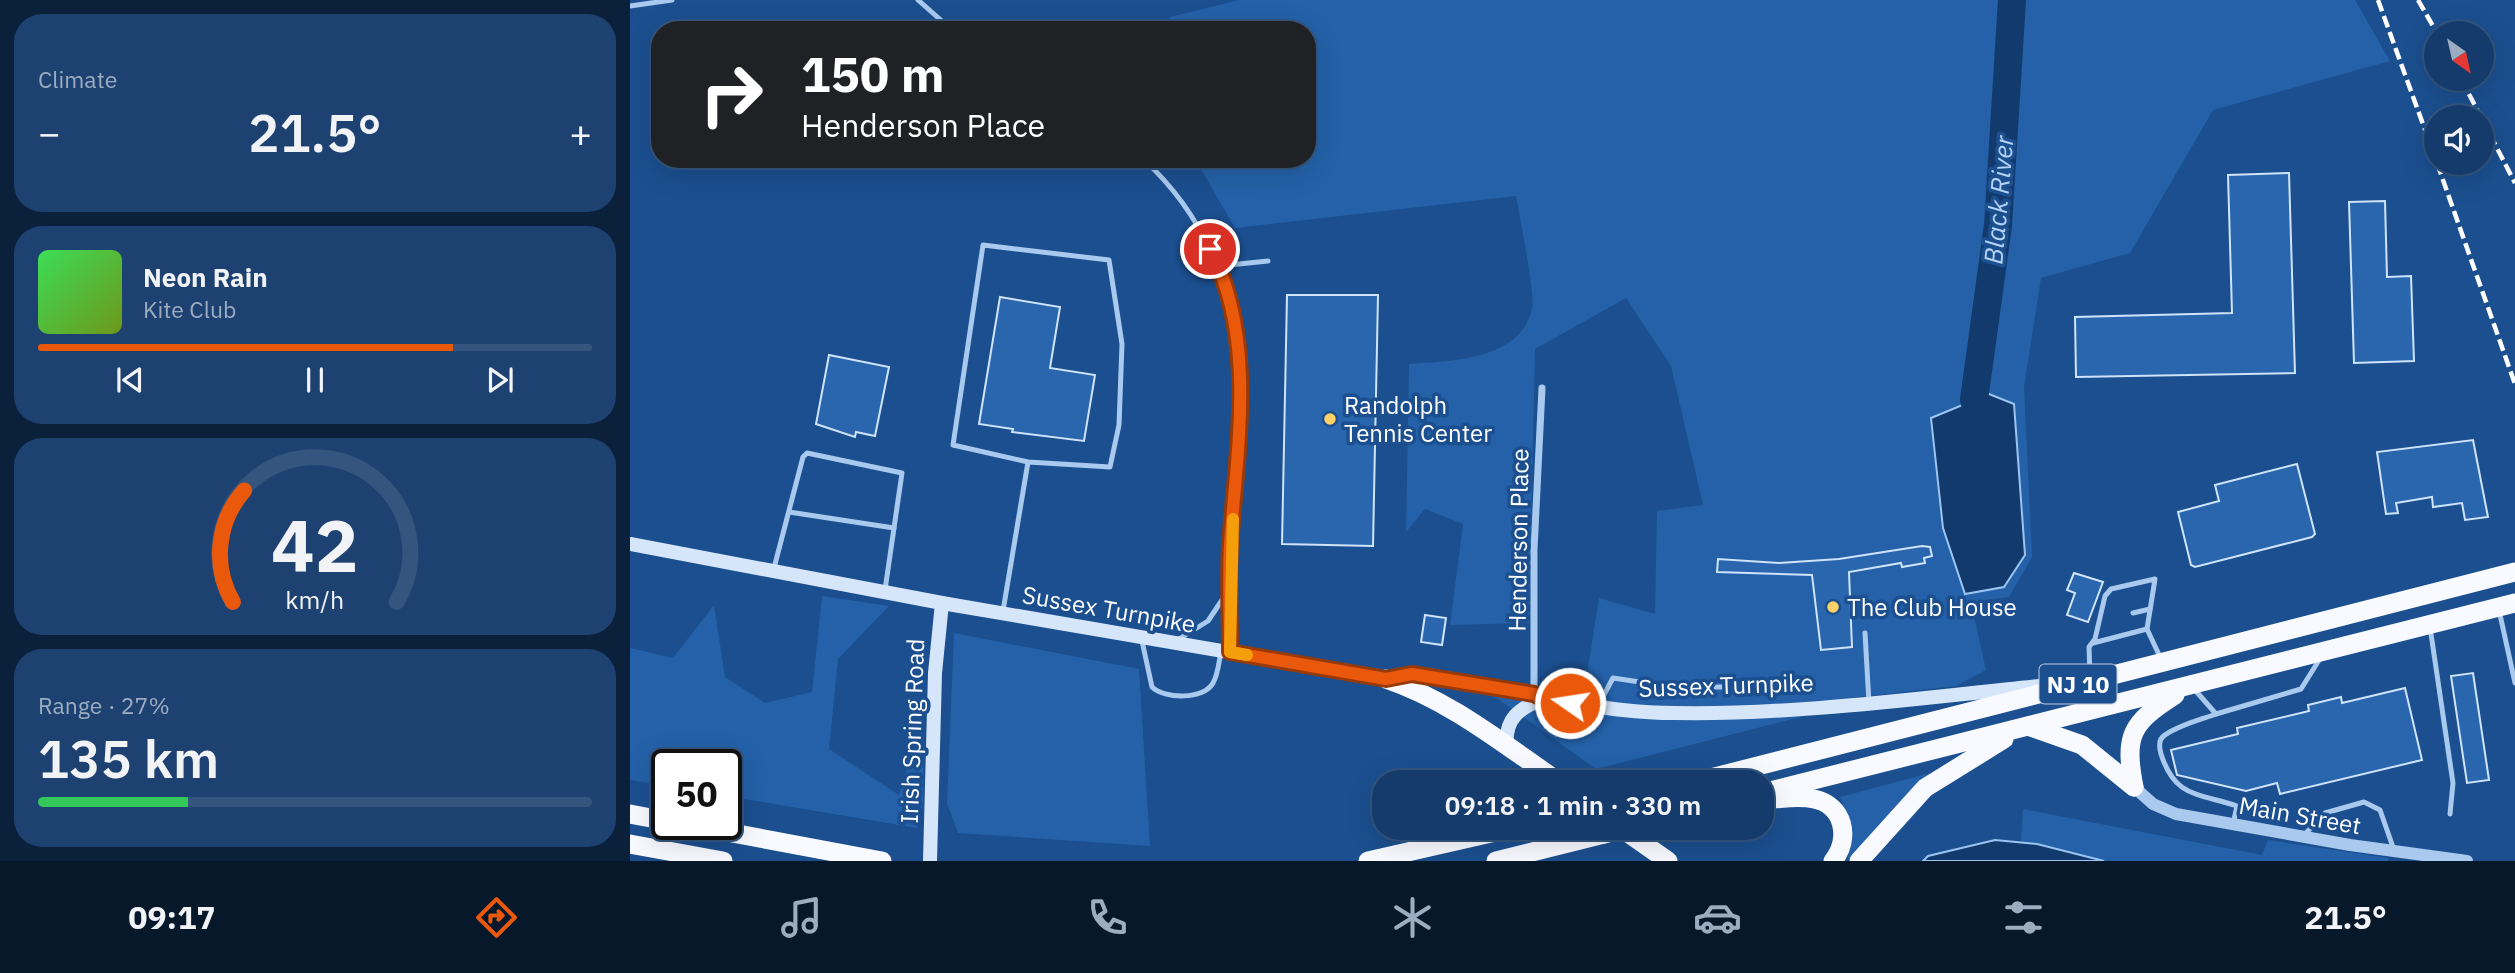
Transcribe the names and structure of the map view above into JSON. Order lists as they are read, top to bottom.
{
  "streets": {
    "highway": ["NJ 10"],
    "main road": ["Sussex Turnpike", "Irish Spring Road"],
    "street": ["Henderson Place", "Main Street"]
  },
  "crossings": [
    ["Henderson Place", "Sussex Turnpike"],
    ["Sussex Turnpike", "NJ 10"],
    ["Sussex Turnpike", "Irish Spring Road"]
  ],
  "water": ["Black River"],
  "places": ["Randolph Tennis Center", "The Club House"],
  "north": "bottom right",
  "page": {
    "tile": [
      "Climate",
      ["Range · 27%", "135 km"]
    ],
    "turn": ["150 m", "Henderson Place"],
    "heat": ["−", "21.5°", "+"],
    "song": ["Neon Rain", "Kite Club"],
    "limit": "50",
    "trip": "09:18 · 1 min · 330 m",
    "tabs": ["09:17", "21.5°"],
    "gauge": ["42", "km/h"]
  }
}
